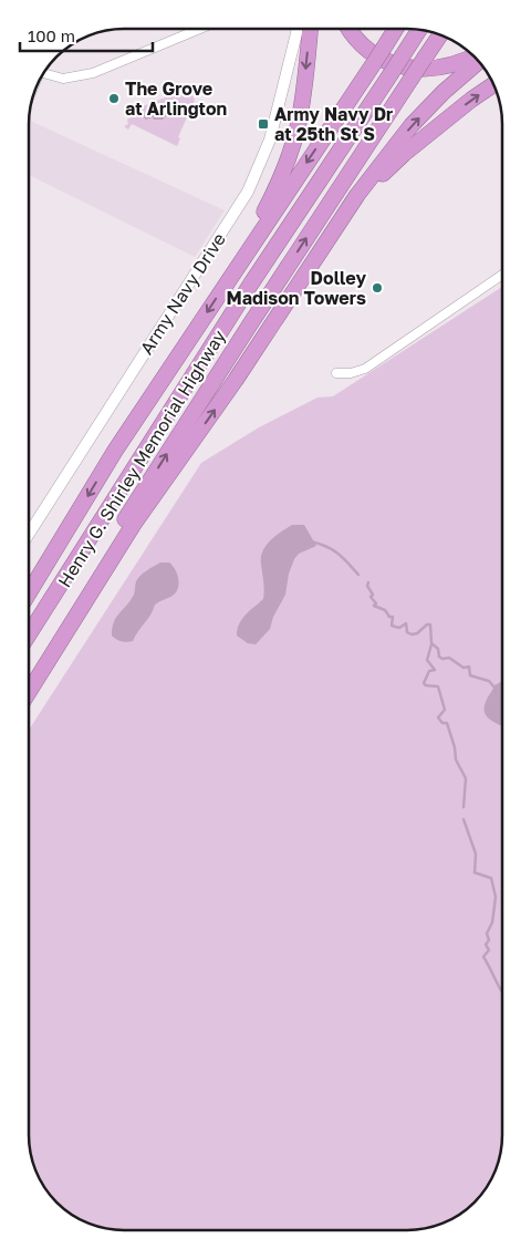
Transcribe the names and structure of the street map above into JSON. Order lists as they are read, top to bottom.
{
  "streets": {
    "highway": ["Henry G. Shirley Memorial Highway"],
    "street": ["Army Navy Drive"]
  },
  "places": {
    "other": ["The Grove at Arlington", "Dolley Madison Towers"],
    "transit": ["Army Navy Dr at 25th St S"]
  },
  "scale_bar": "100 m"
}
